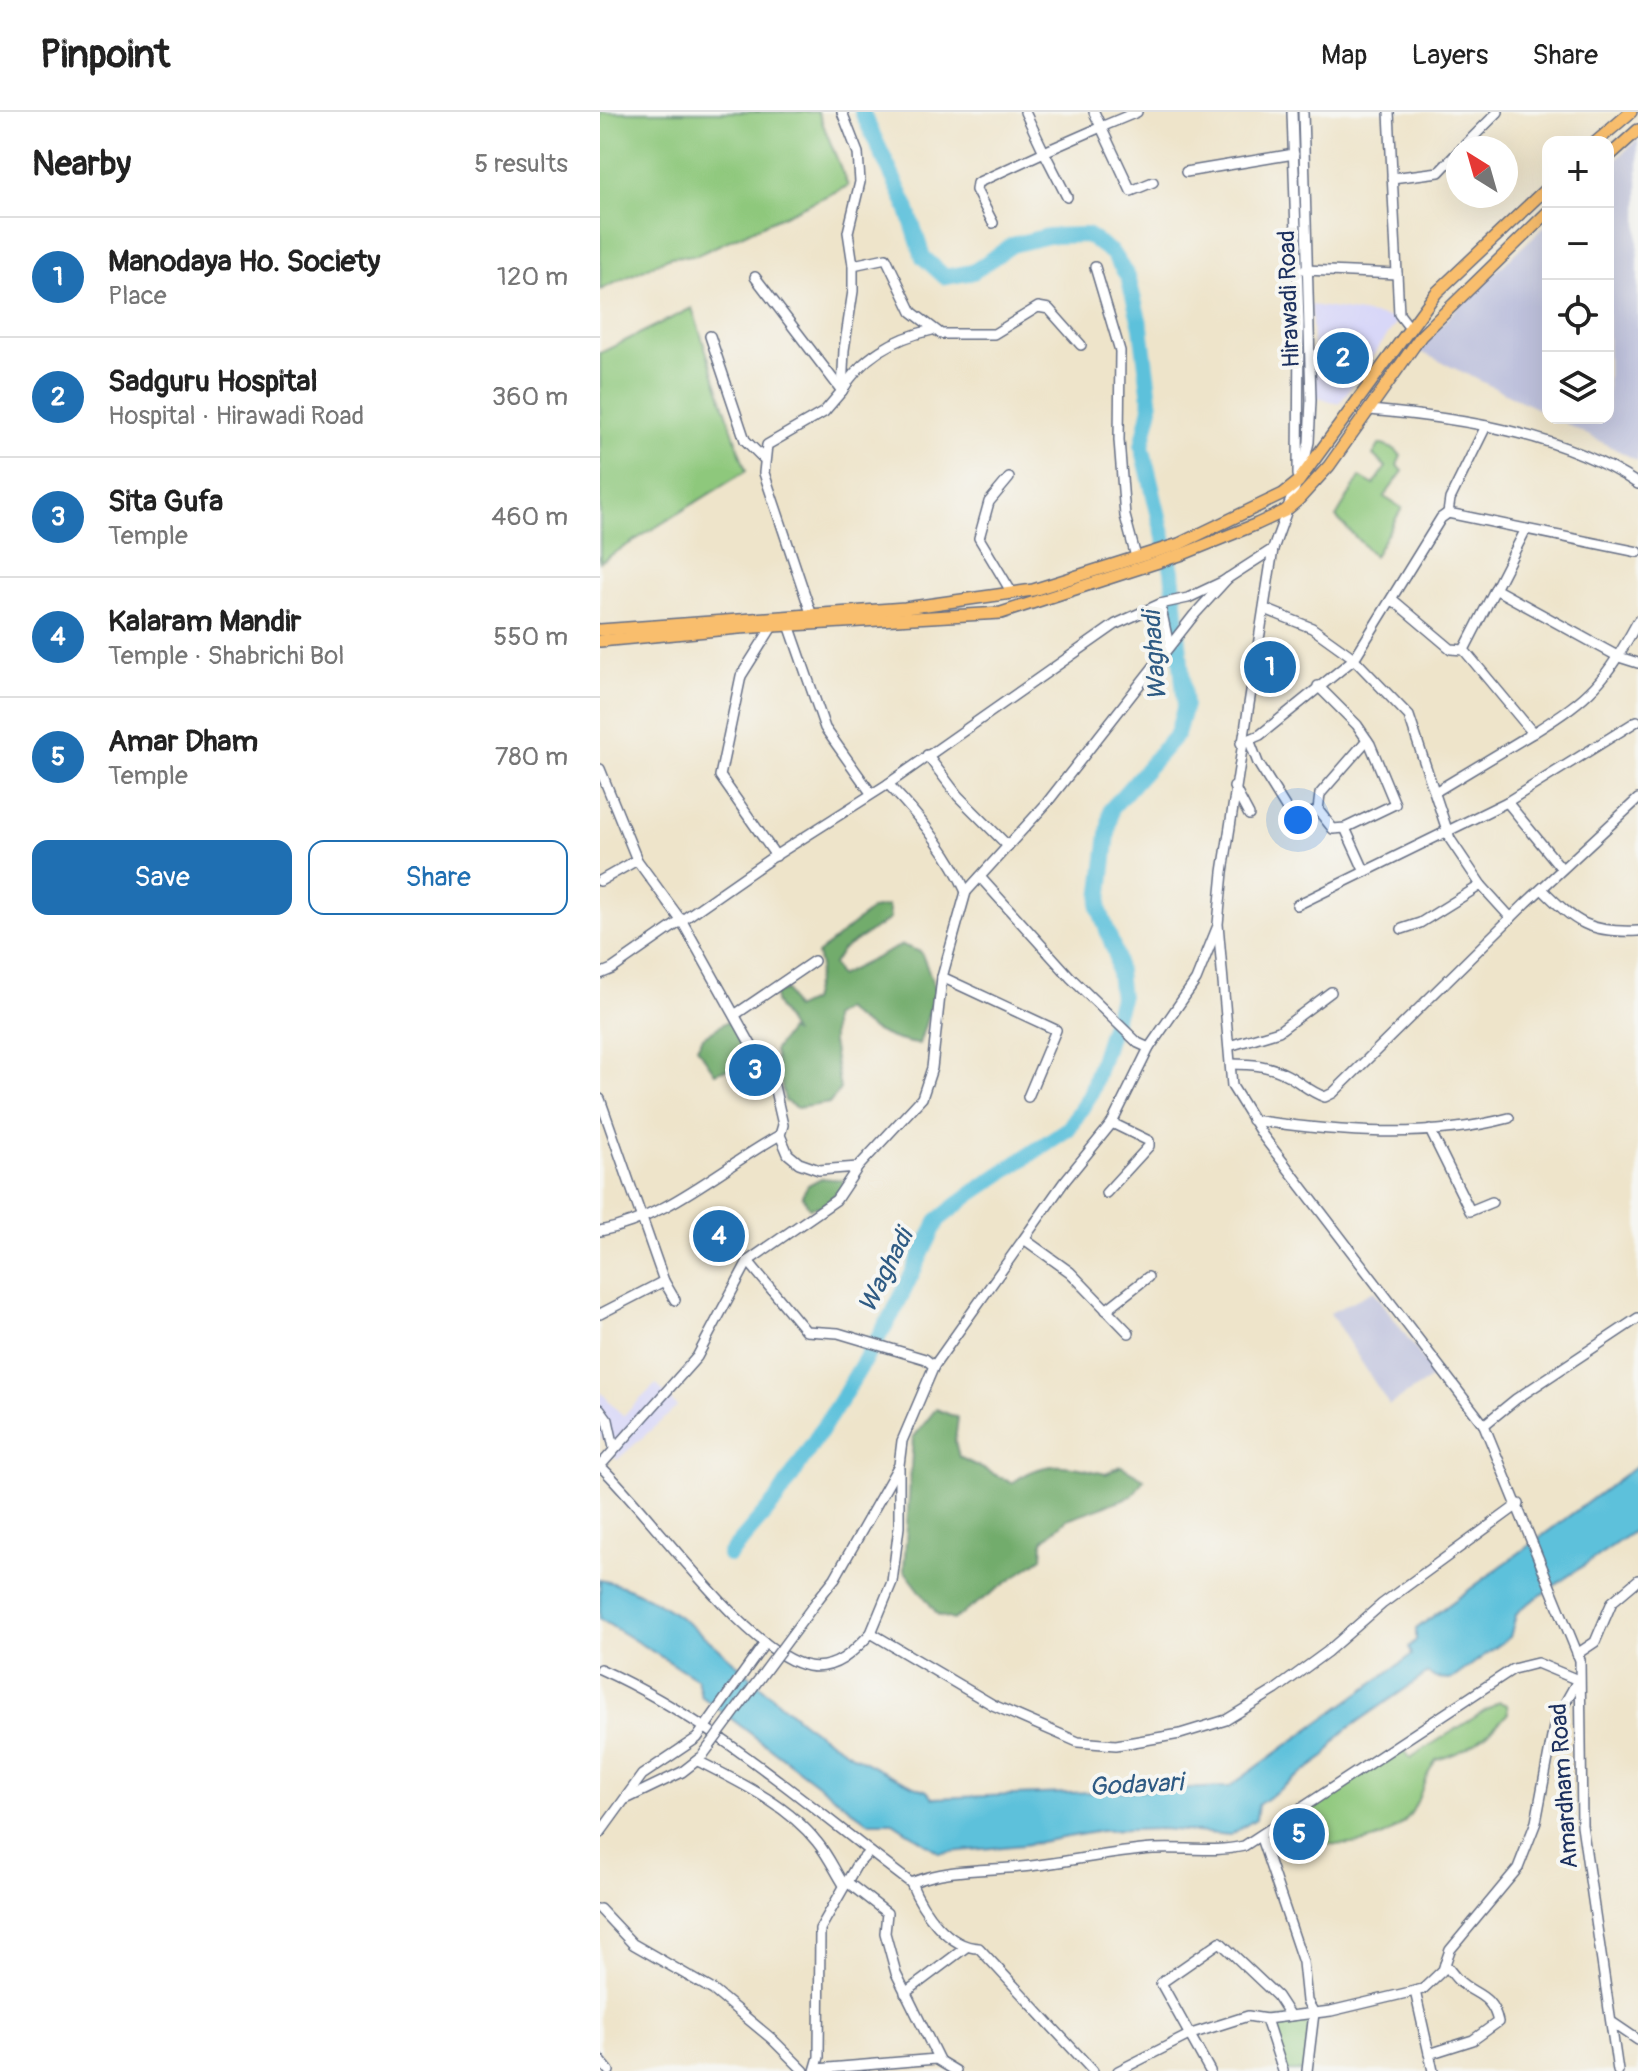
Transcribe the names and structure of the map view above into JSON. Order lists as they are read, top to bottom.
{
  "streets": {
    "street": ["Hirawadi Road", "Amardham Road"]
  },
  "crossings": [
    ["Hirawadi Road", "Amardham Road"]
  ],
  "water": ["Waghadi", "Godavari"],
  "north": "top left",
  "page": {
    "header": "Pinpoint",
    "nav": ["Map", "Layers", "Share"],
    "heading": ["Nearby", "5 results"],
    "map_buttons": ["+", "−"],
    "list": [
      {
        "mark": "1",
        "name": "Manodaya Ho. Society",
        "note": "Place",
        "value": "120 m"
      },
      {
        "mark": "2",
        "name": "Sadguru Hospital",
        "note": "Hospital · Hirawadi Road",
        "value": "360 m"
      },
      {
        "mark": "3",
        "name": "Sita Gufa",
        "note": "Temple",
        "value": "460 m"
      },
      {
        "mark": "4",
        "name": "Kalaram Mandir",
        "note": "Temple · Shabrichi Bol",
        "value": "550 m"
      },
      {
        "mark": "5",
        "name": "Amar Dham",
        "note": "Temple",
        "value": "780 m"
      }
    ],
    "pins": [
      "2",
      "1",
      "3",
      "4",
      "5"
    ],
    "buttons": ["Save", "Share"]
  }
}
